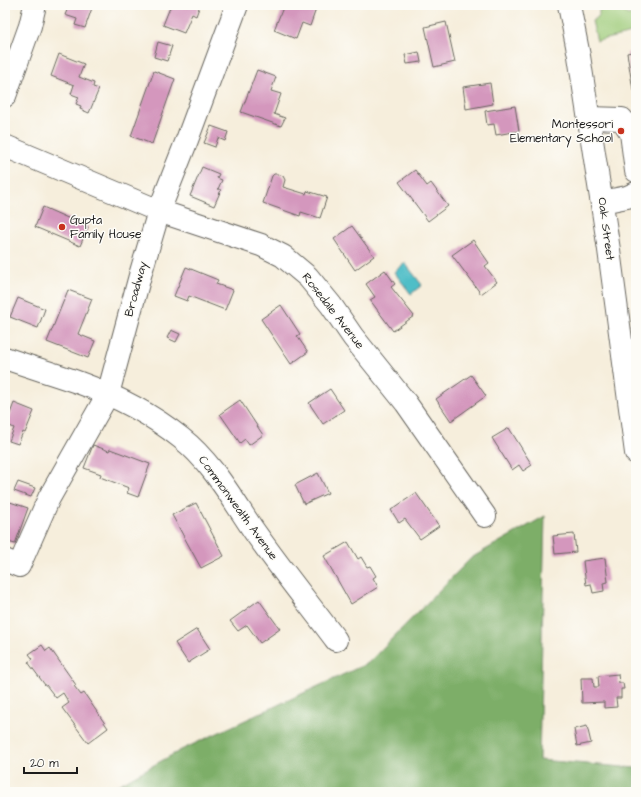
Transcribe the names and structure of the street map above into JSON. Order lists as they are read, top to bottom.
{
  "streets": {
    "street": [
      "Oak Street",
      "Broadway",
      "Rosedale Avenue",
      "Commonwealth Avenue"
    ]
  },
  "crossings": [
    ["Broadway", "Rosedale Avenue"],
    ["Broadway", "Commonwealth Avenue"]
  ],
  "places": ["Montessori Elementary School", "Gupta Family House"],
  "scale_bar": "20 m"
}
